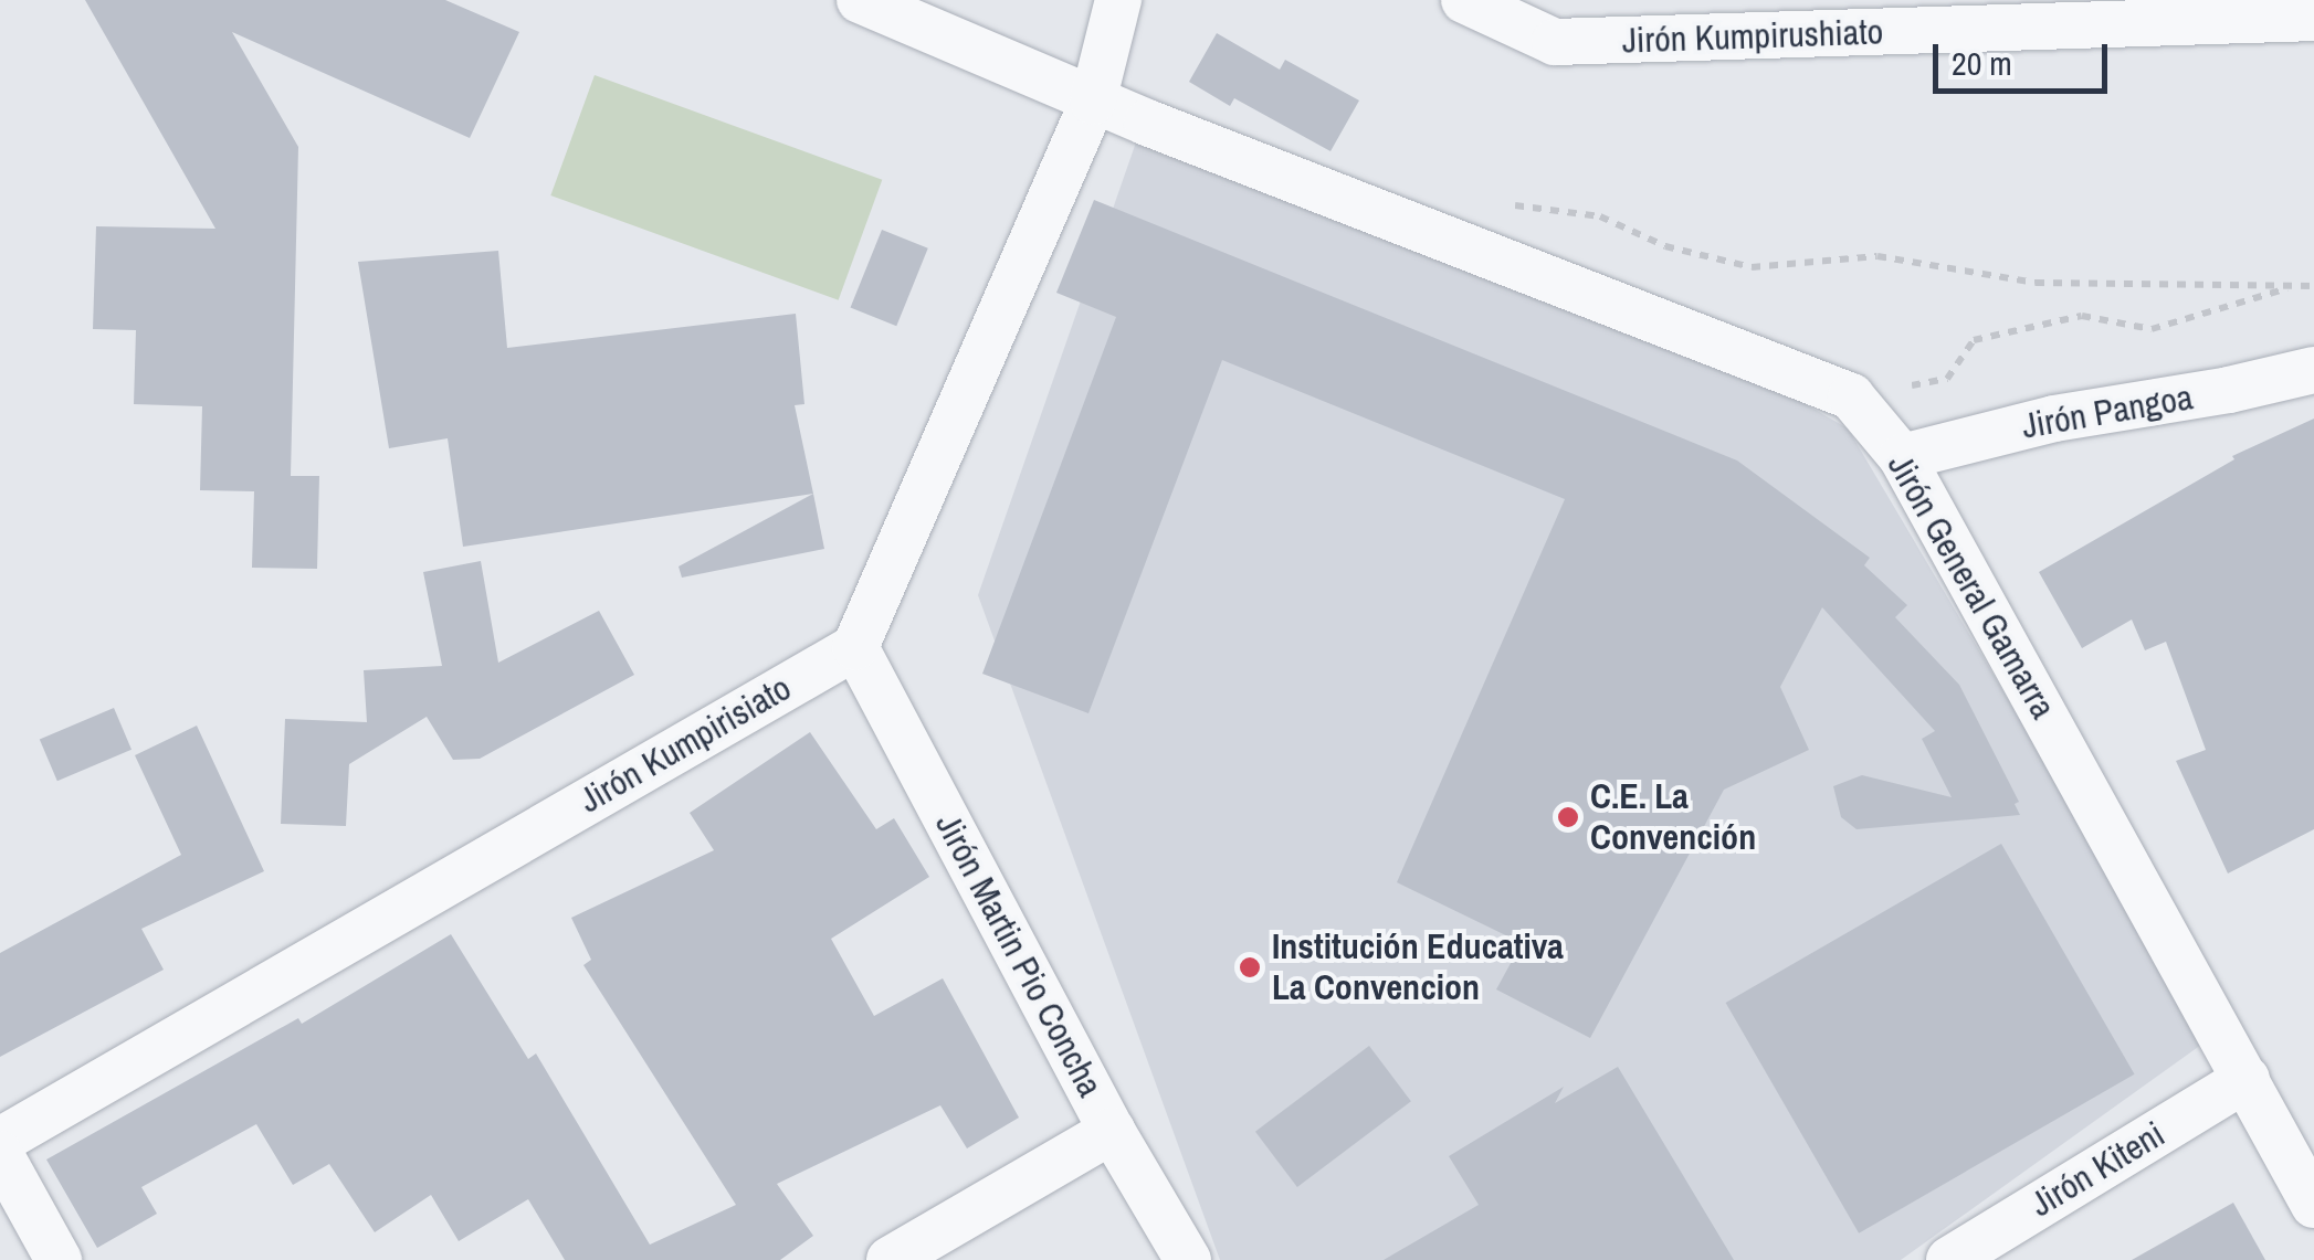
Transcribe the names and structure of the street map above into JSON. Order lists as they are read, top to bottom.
{
  "streets": {
    "street": [
      "Jirón Kumpirushiato",
      "Jirón Pangoa",
      "Jirón General Gamarra",
      "Jirón Kumpirisiato",
      "Jirón Martin Pio Concha",
      "Jirón Kiteni"
    ]
  },
  "crossings": [
    ["Jirón Pangoa", "Jirón General Gamarra"],
    ["Jirón General Gamarra", "Jirón Kiteni"],
    ["Jirón Kumpirisiato", "Jirón Martin Pio Concha"]
  ],
  "places": ["C.E. La Convención", "Institución Educativa La Convencion"],
  "scale_bar": "20 m"
}
